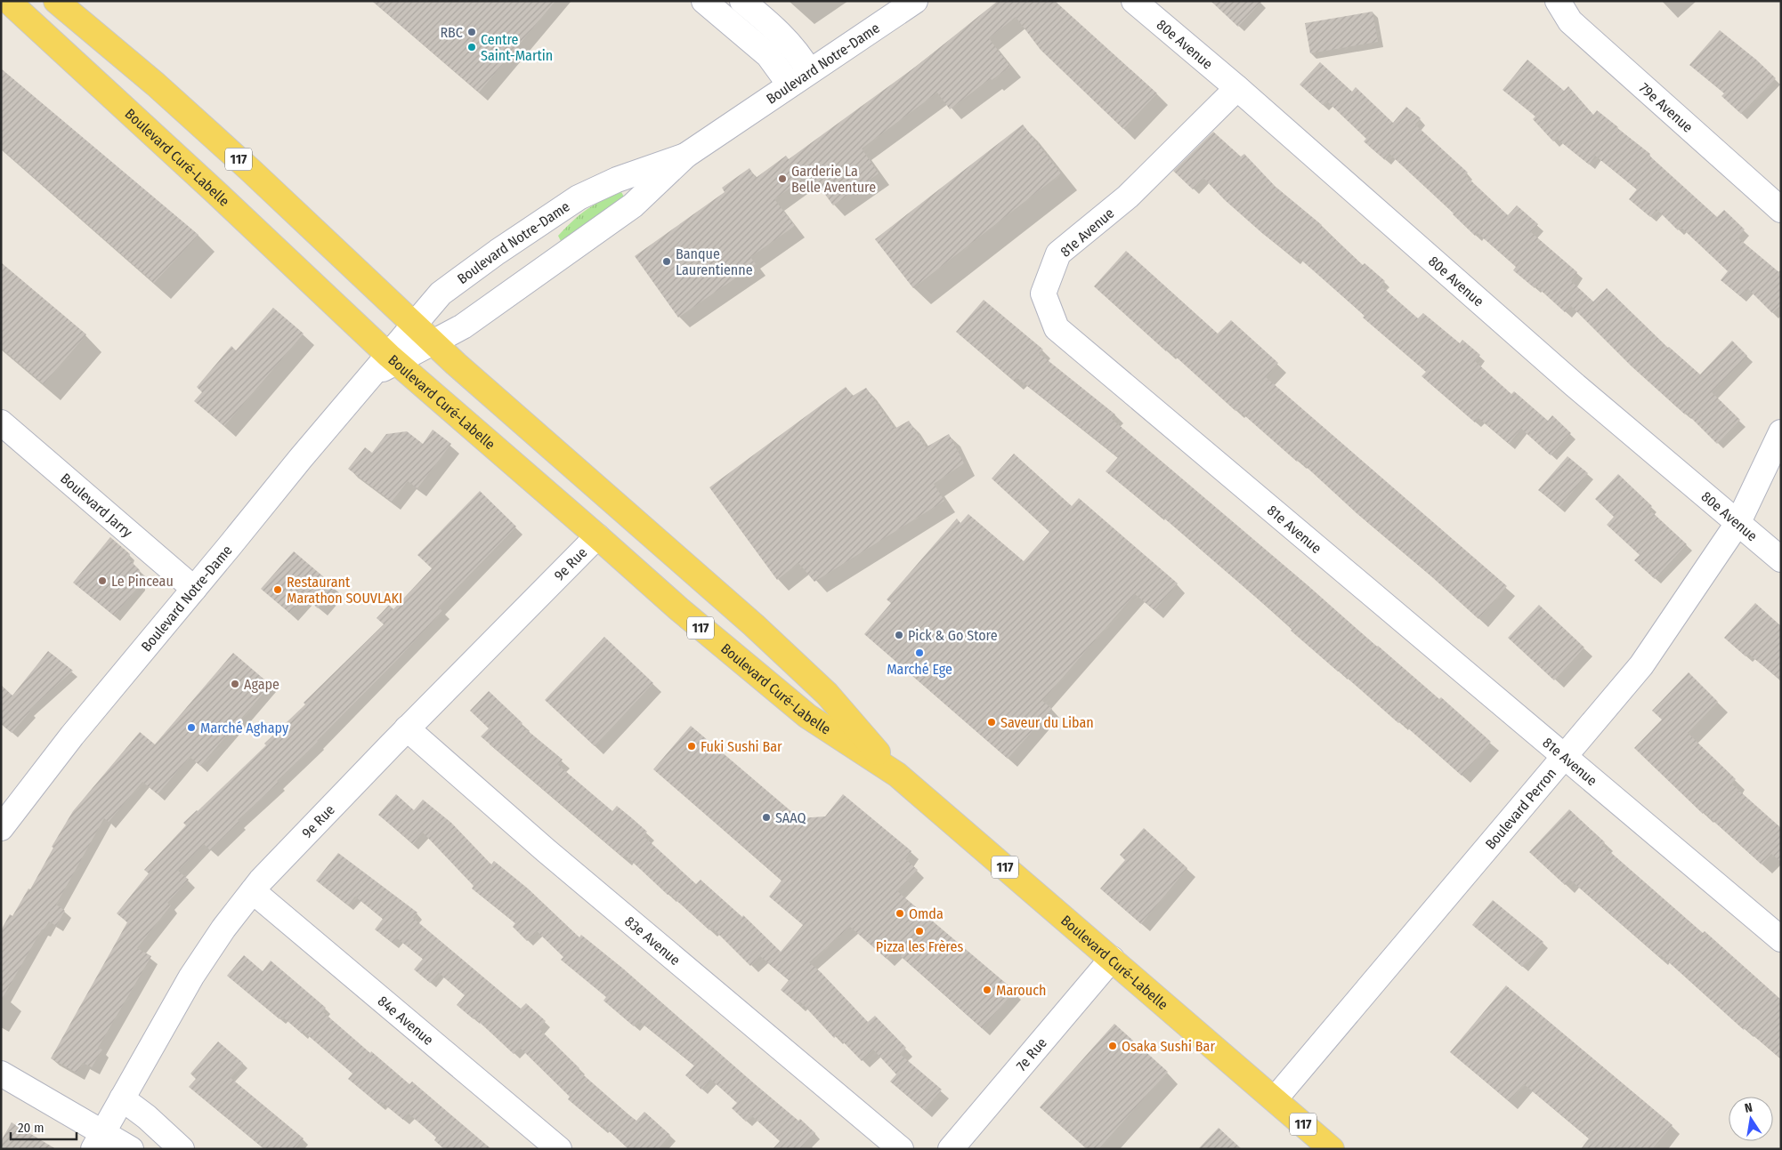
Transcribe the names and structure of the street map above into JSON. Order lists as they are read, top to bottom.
{
  "streets": {
    "main road": ["Boulevard Curé-Labelle", "117"],
    "street": [
      "80e Avenue",
      "Boulevard Notre-Dame",
      "79e Avenue",
      "81e Avenue",
      "Boulevard Jarry",
      "9e Rue",
      "Boulevard Perron",
      "83e Avenue",
      "84e Avenue",
      "7e Rue"
    ]
  },
  "crossings": [
    ["80e Avenue", "81e Avenue"],
    ["80e Avenue", "Boulevard Perron"],
    ["Boulevard Notre-Dame", "Boulevard Curé-Labelle"],
    ["Boulevard Notre-Dame", "Boulevard Jarry"],
    ["Boulevard Curé-Labelle", "9e Rue"],
    ["Boulevard Curé-Labelle", "Boulevard Perron"],
    ["Boulevard Curé-Labelle", "7e Rue"],
    ["81e Avenue", "Boulevard Perron"],
    ["9e Rue", "83e Avenue"],
    ["9e Rue", "84e Avenue"]
  ],
  "places": [
    "RBC",
    "Centre Saint-Martin",
    "Garderie La Belle Aventure",
    "Banque Laurentienne",
    "Le Pinceau",
    "Restaurant Marathon SOUVLAKI",
    "Pick & Go Store",
    "Marché Ege",
    "Agape",
    "Saveur du Liban",
    "Marché Aghapy",
    "Fuki Sushi Bar",
    "SAAQ",
    "Omda",
    "Pizza les Frères",
    "Marouch",
    "Osaka Sushi Bar"
  ],
  "scale_bar": "20 m",
  "north": "top"
}
